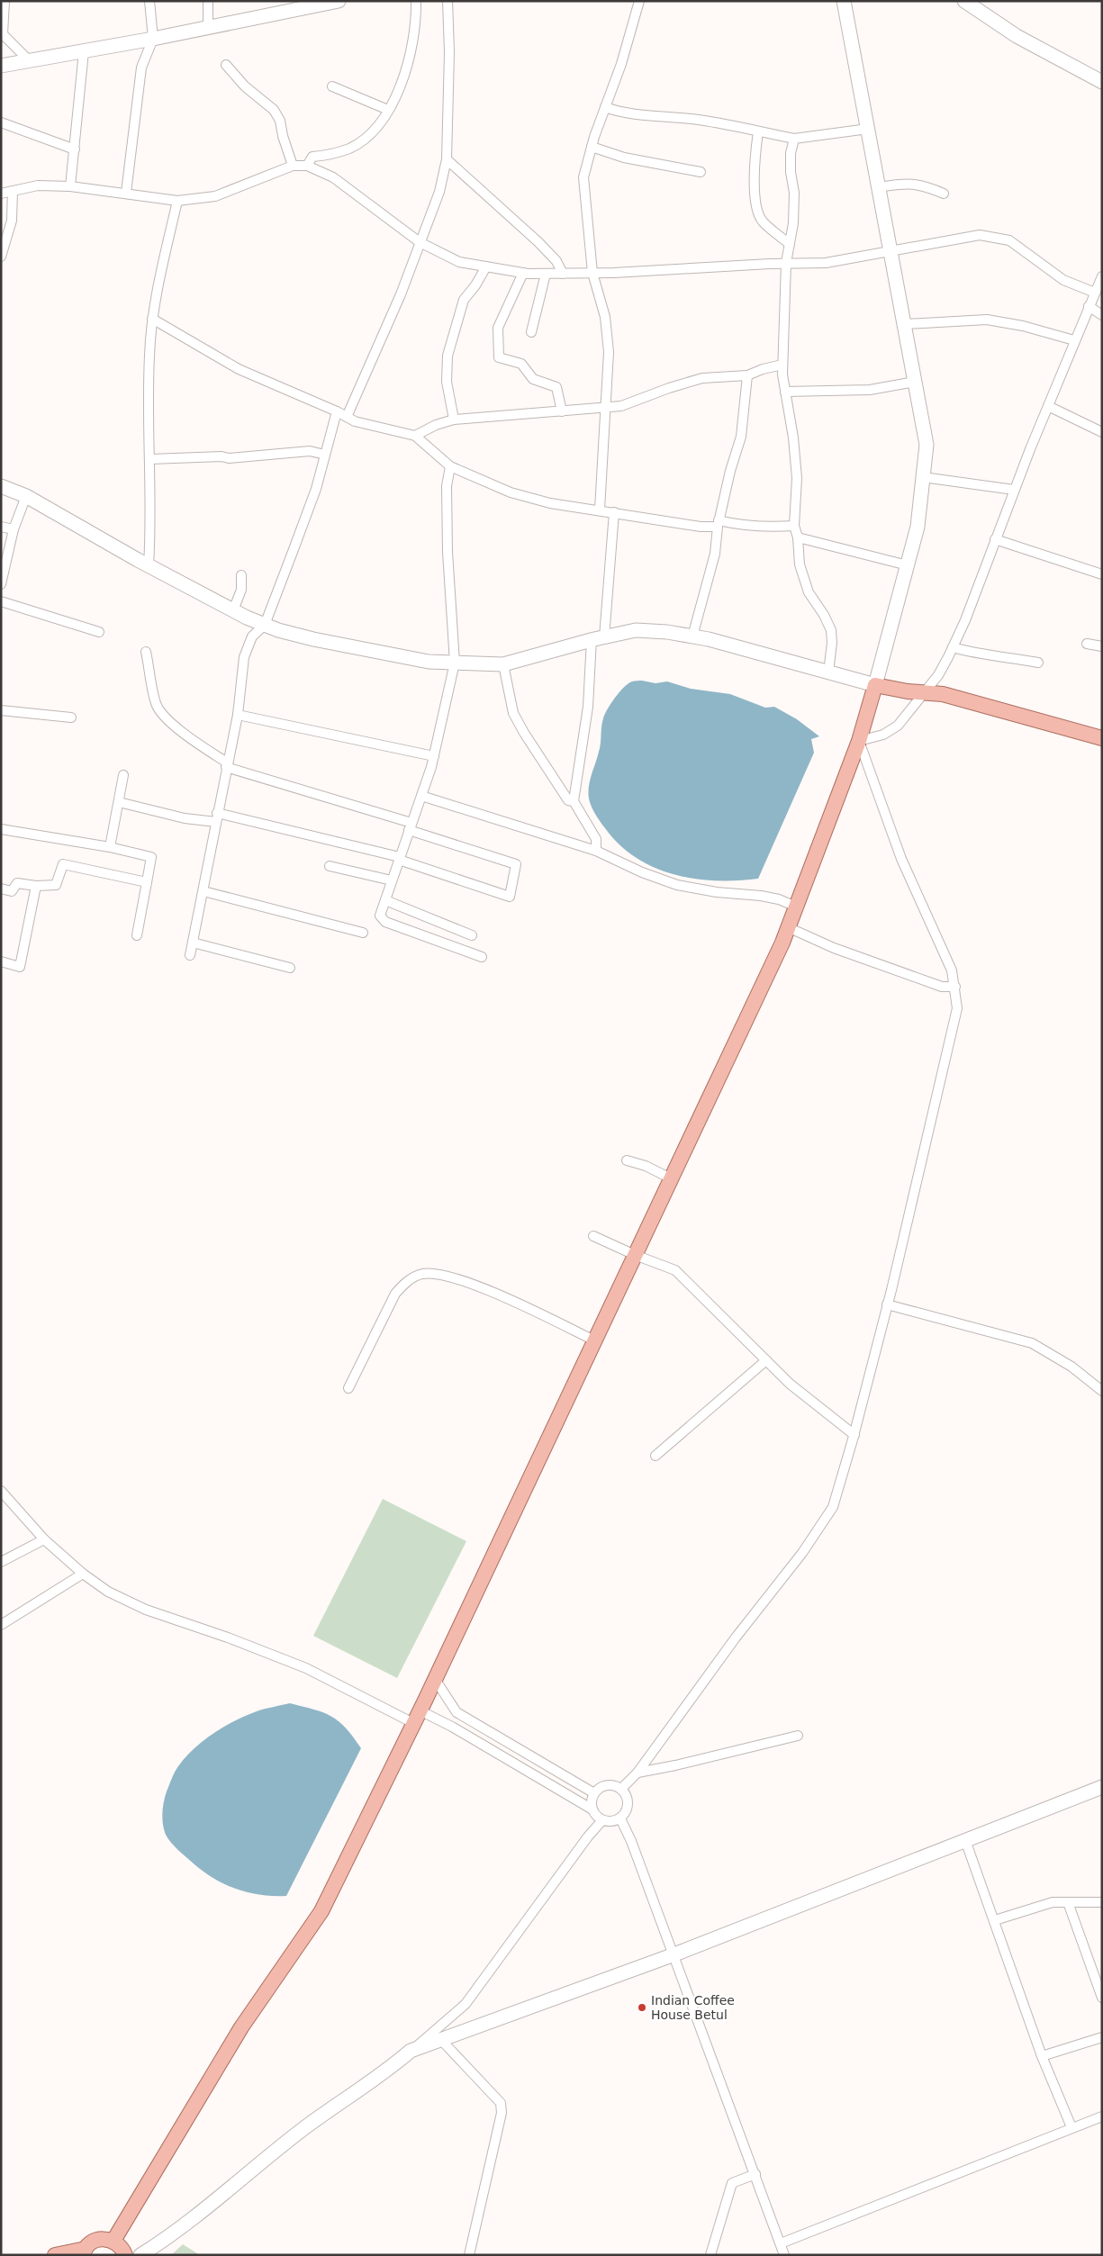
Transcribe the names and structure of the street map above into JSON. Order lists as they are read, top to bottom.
{
  "places": ["Indian Coffee House Betul"]
}
